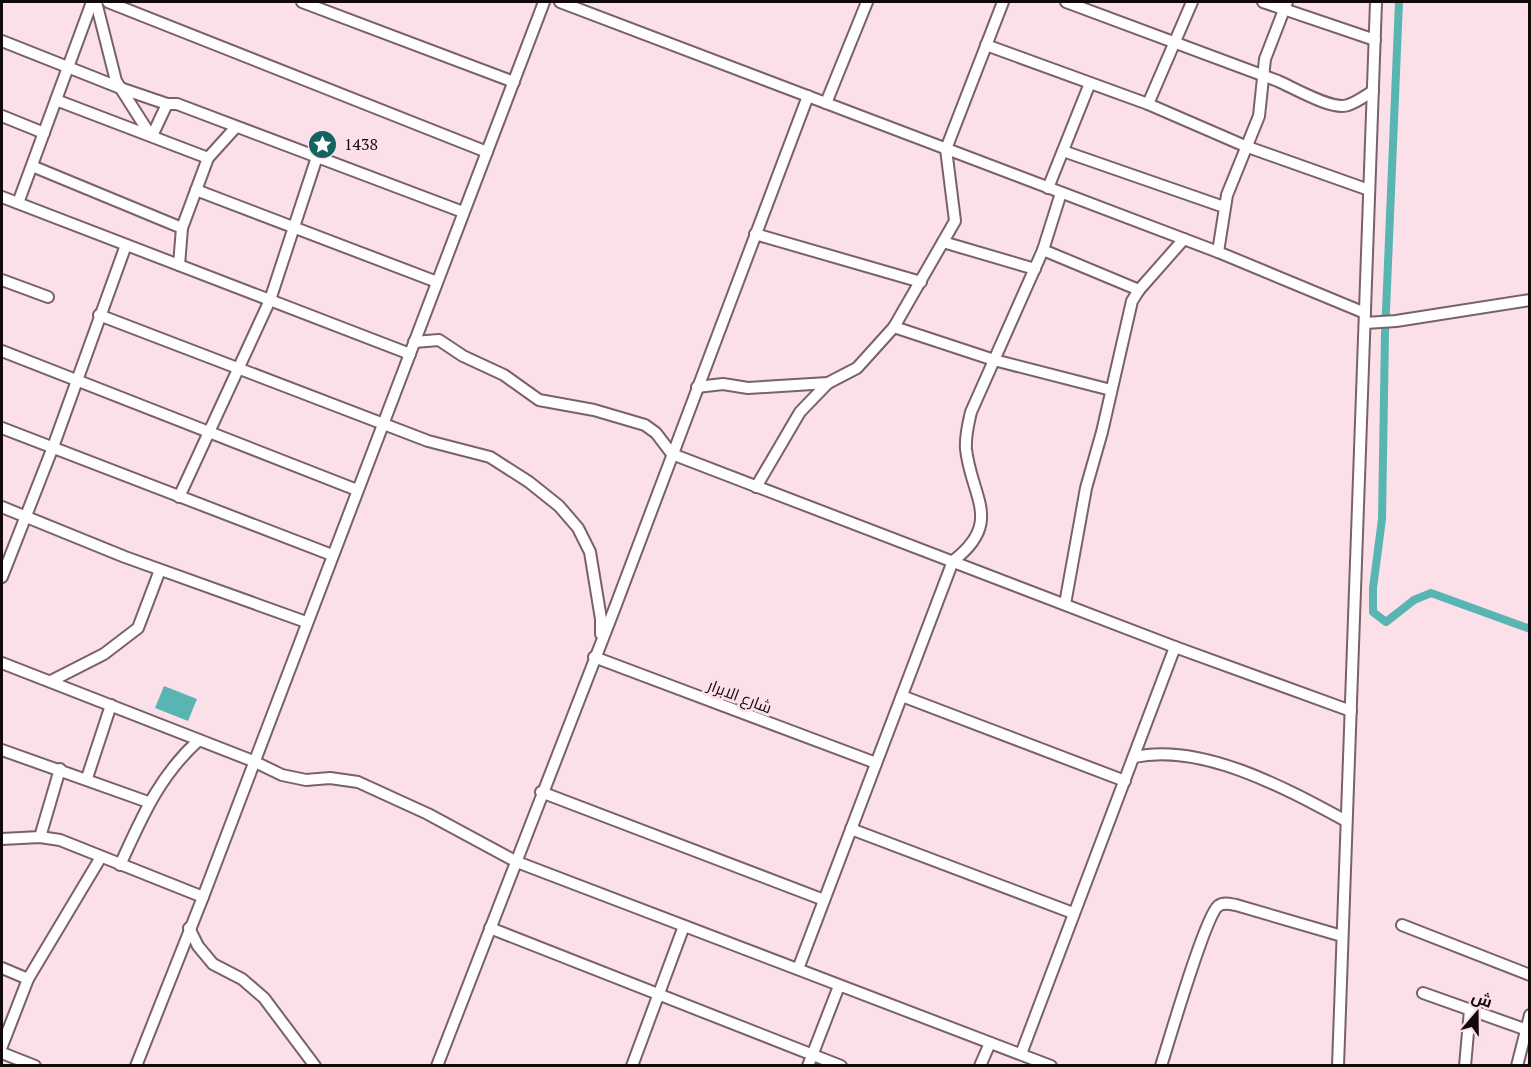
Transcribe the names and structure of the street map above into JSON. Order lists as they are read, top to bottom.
{
  "streets": {
    "street": ["شارع الابرار"]
  },
  "places": {
    "place": ["1438"]
  },
  "north": "top"
}
